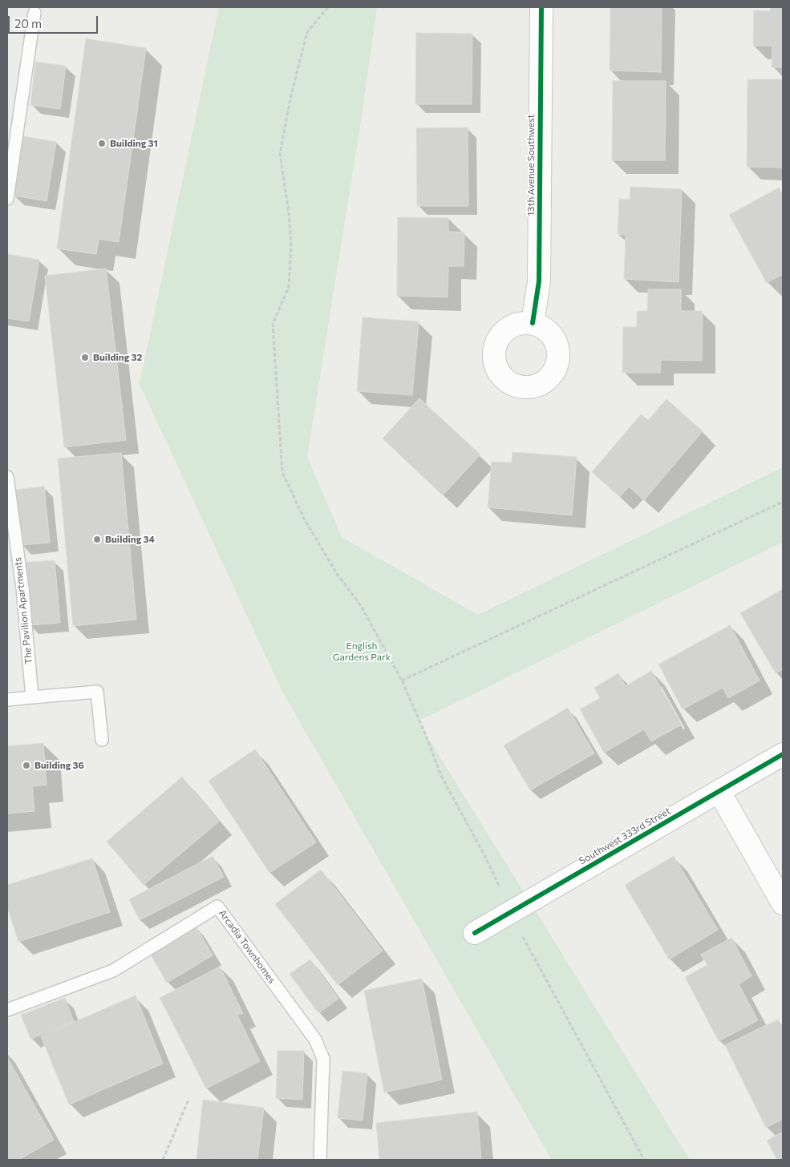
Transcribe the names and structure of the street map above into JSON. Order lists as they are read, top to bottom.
{
  "streets": {
    "street": ["13th Avenue Southwest", "Southwest 333rd Street"],
    "lane": ["The Pavilion Apartments", "Arcadia Townhomes"]
  },
  "parks": ["English Gardens Park"],
  "places": [
    "Building 31",
    "Building 32",
    "Building 34",
    "Building 36"
  ],
  "scale_bar": "20 m"
}
